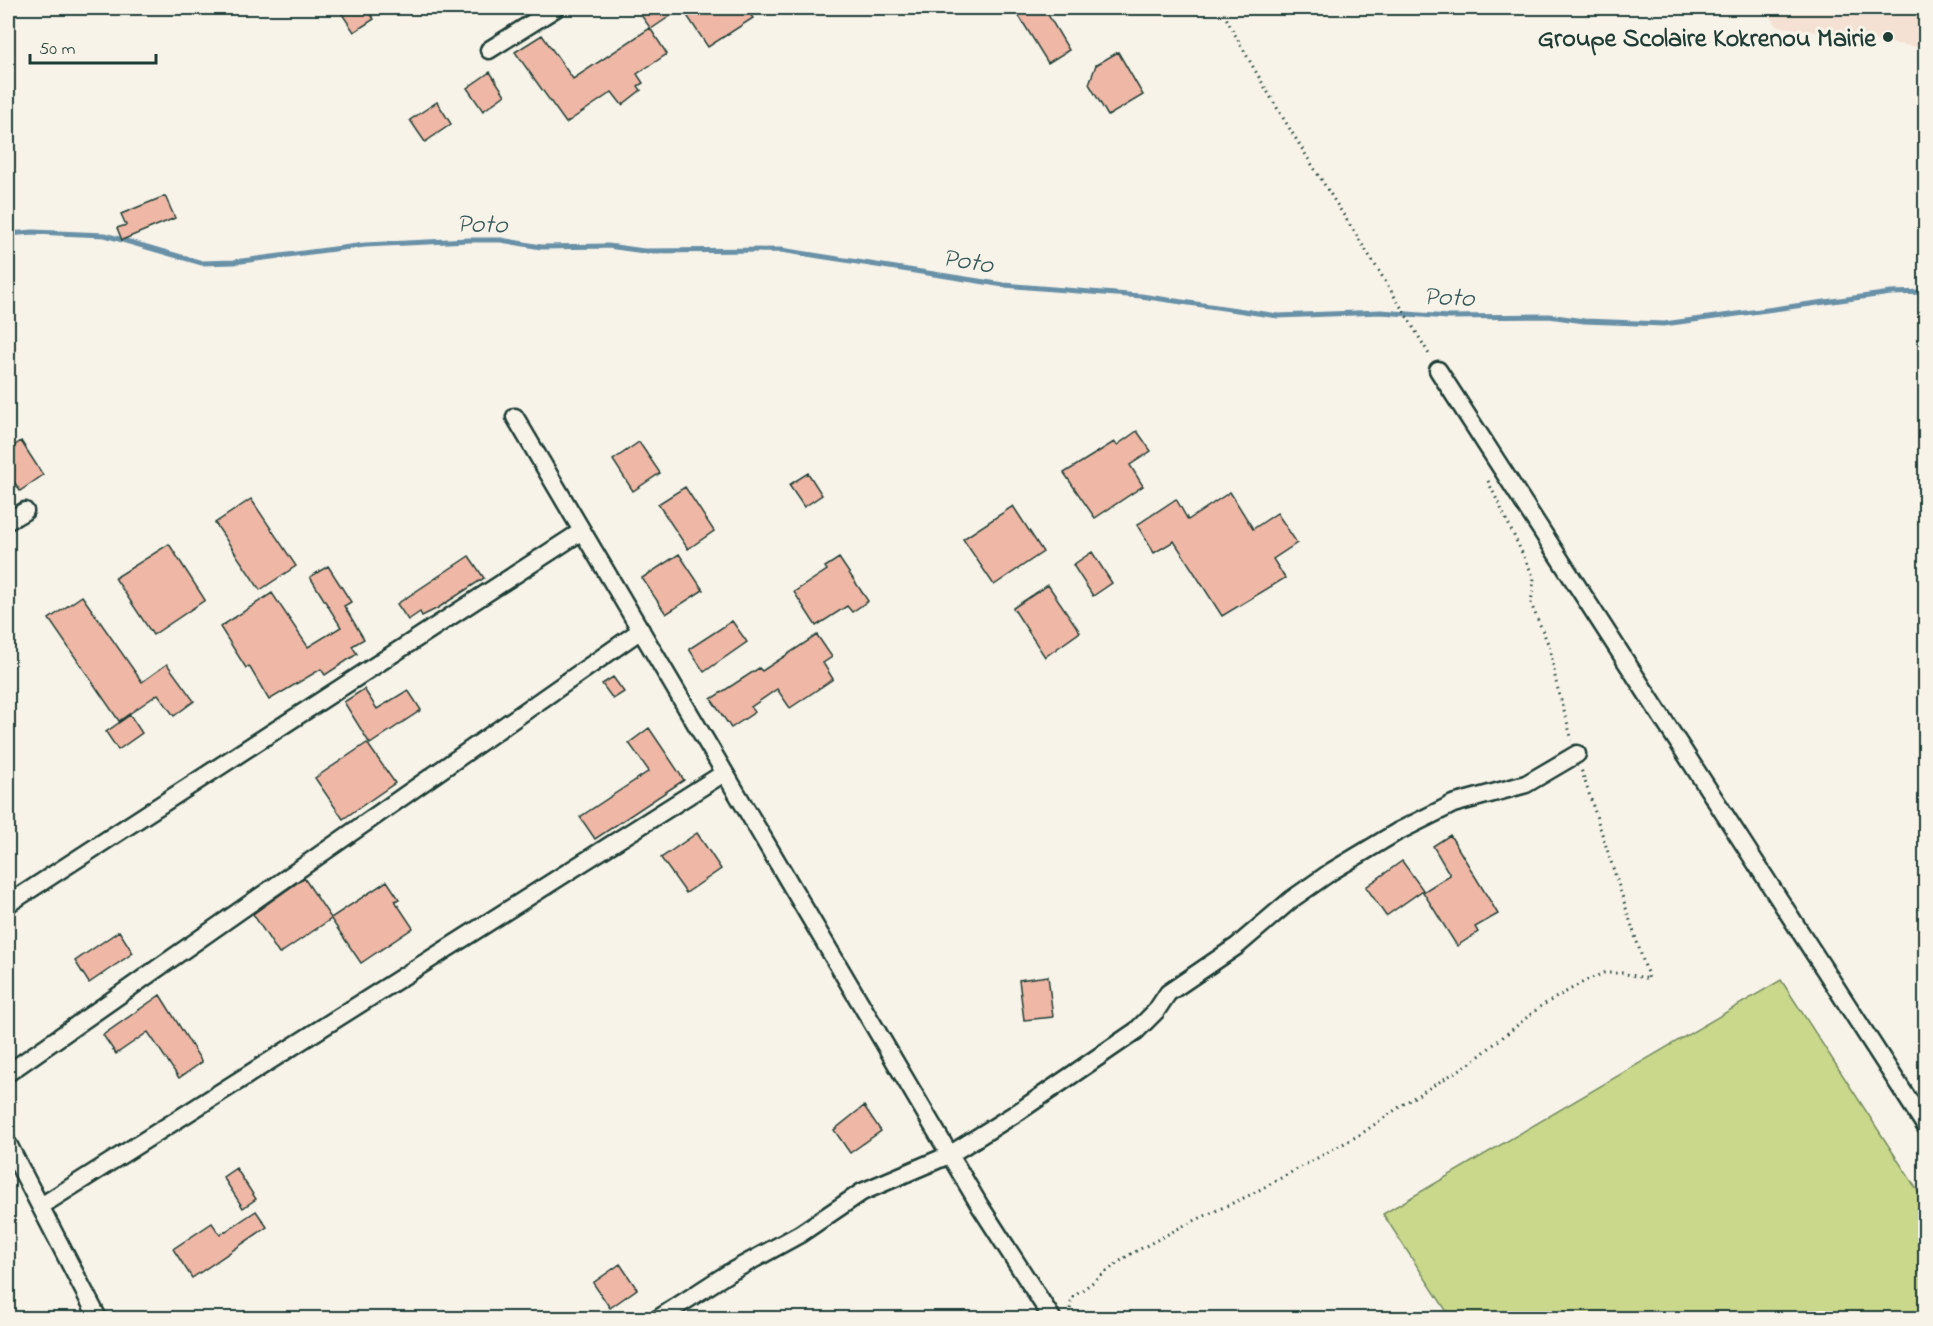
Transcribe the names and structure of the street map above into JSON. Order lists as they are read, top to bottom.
{
  "water": ["Poto"],
  "places": ["Groupe Scolaire Kokrenou Mairie"],
  "scale_bar": "50 m"
}
